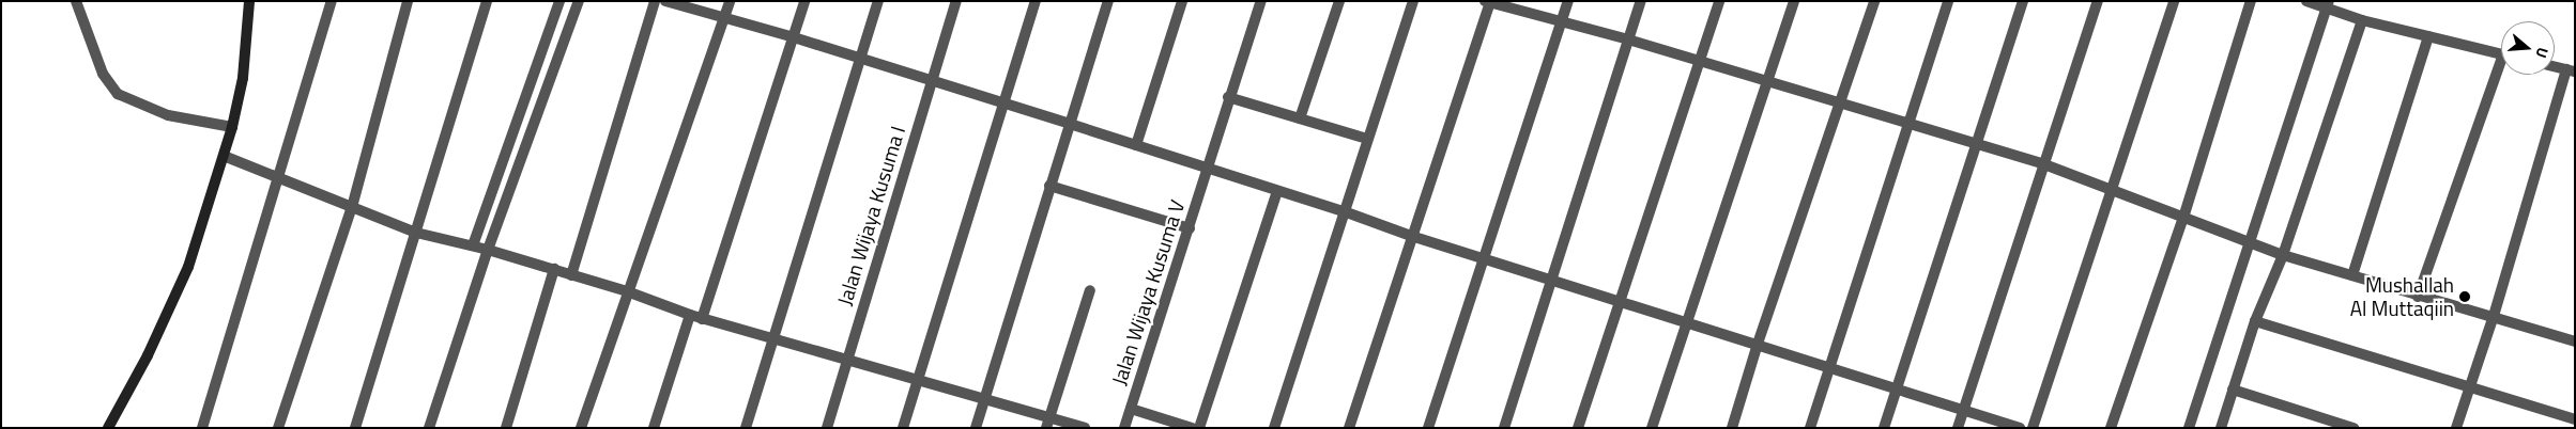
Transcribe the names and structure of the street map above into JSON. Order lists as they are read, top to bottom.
{
  "streets": {
    "street": ["Jalan Wijaya Kusuma I", "Jalan Wijaya Kusuma V"]
  },
  "places": ["Mushallah Al Muttaqiin"],
  "north": "right"
}
